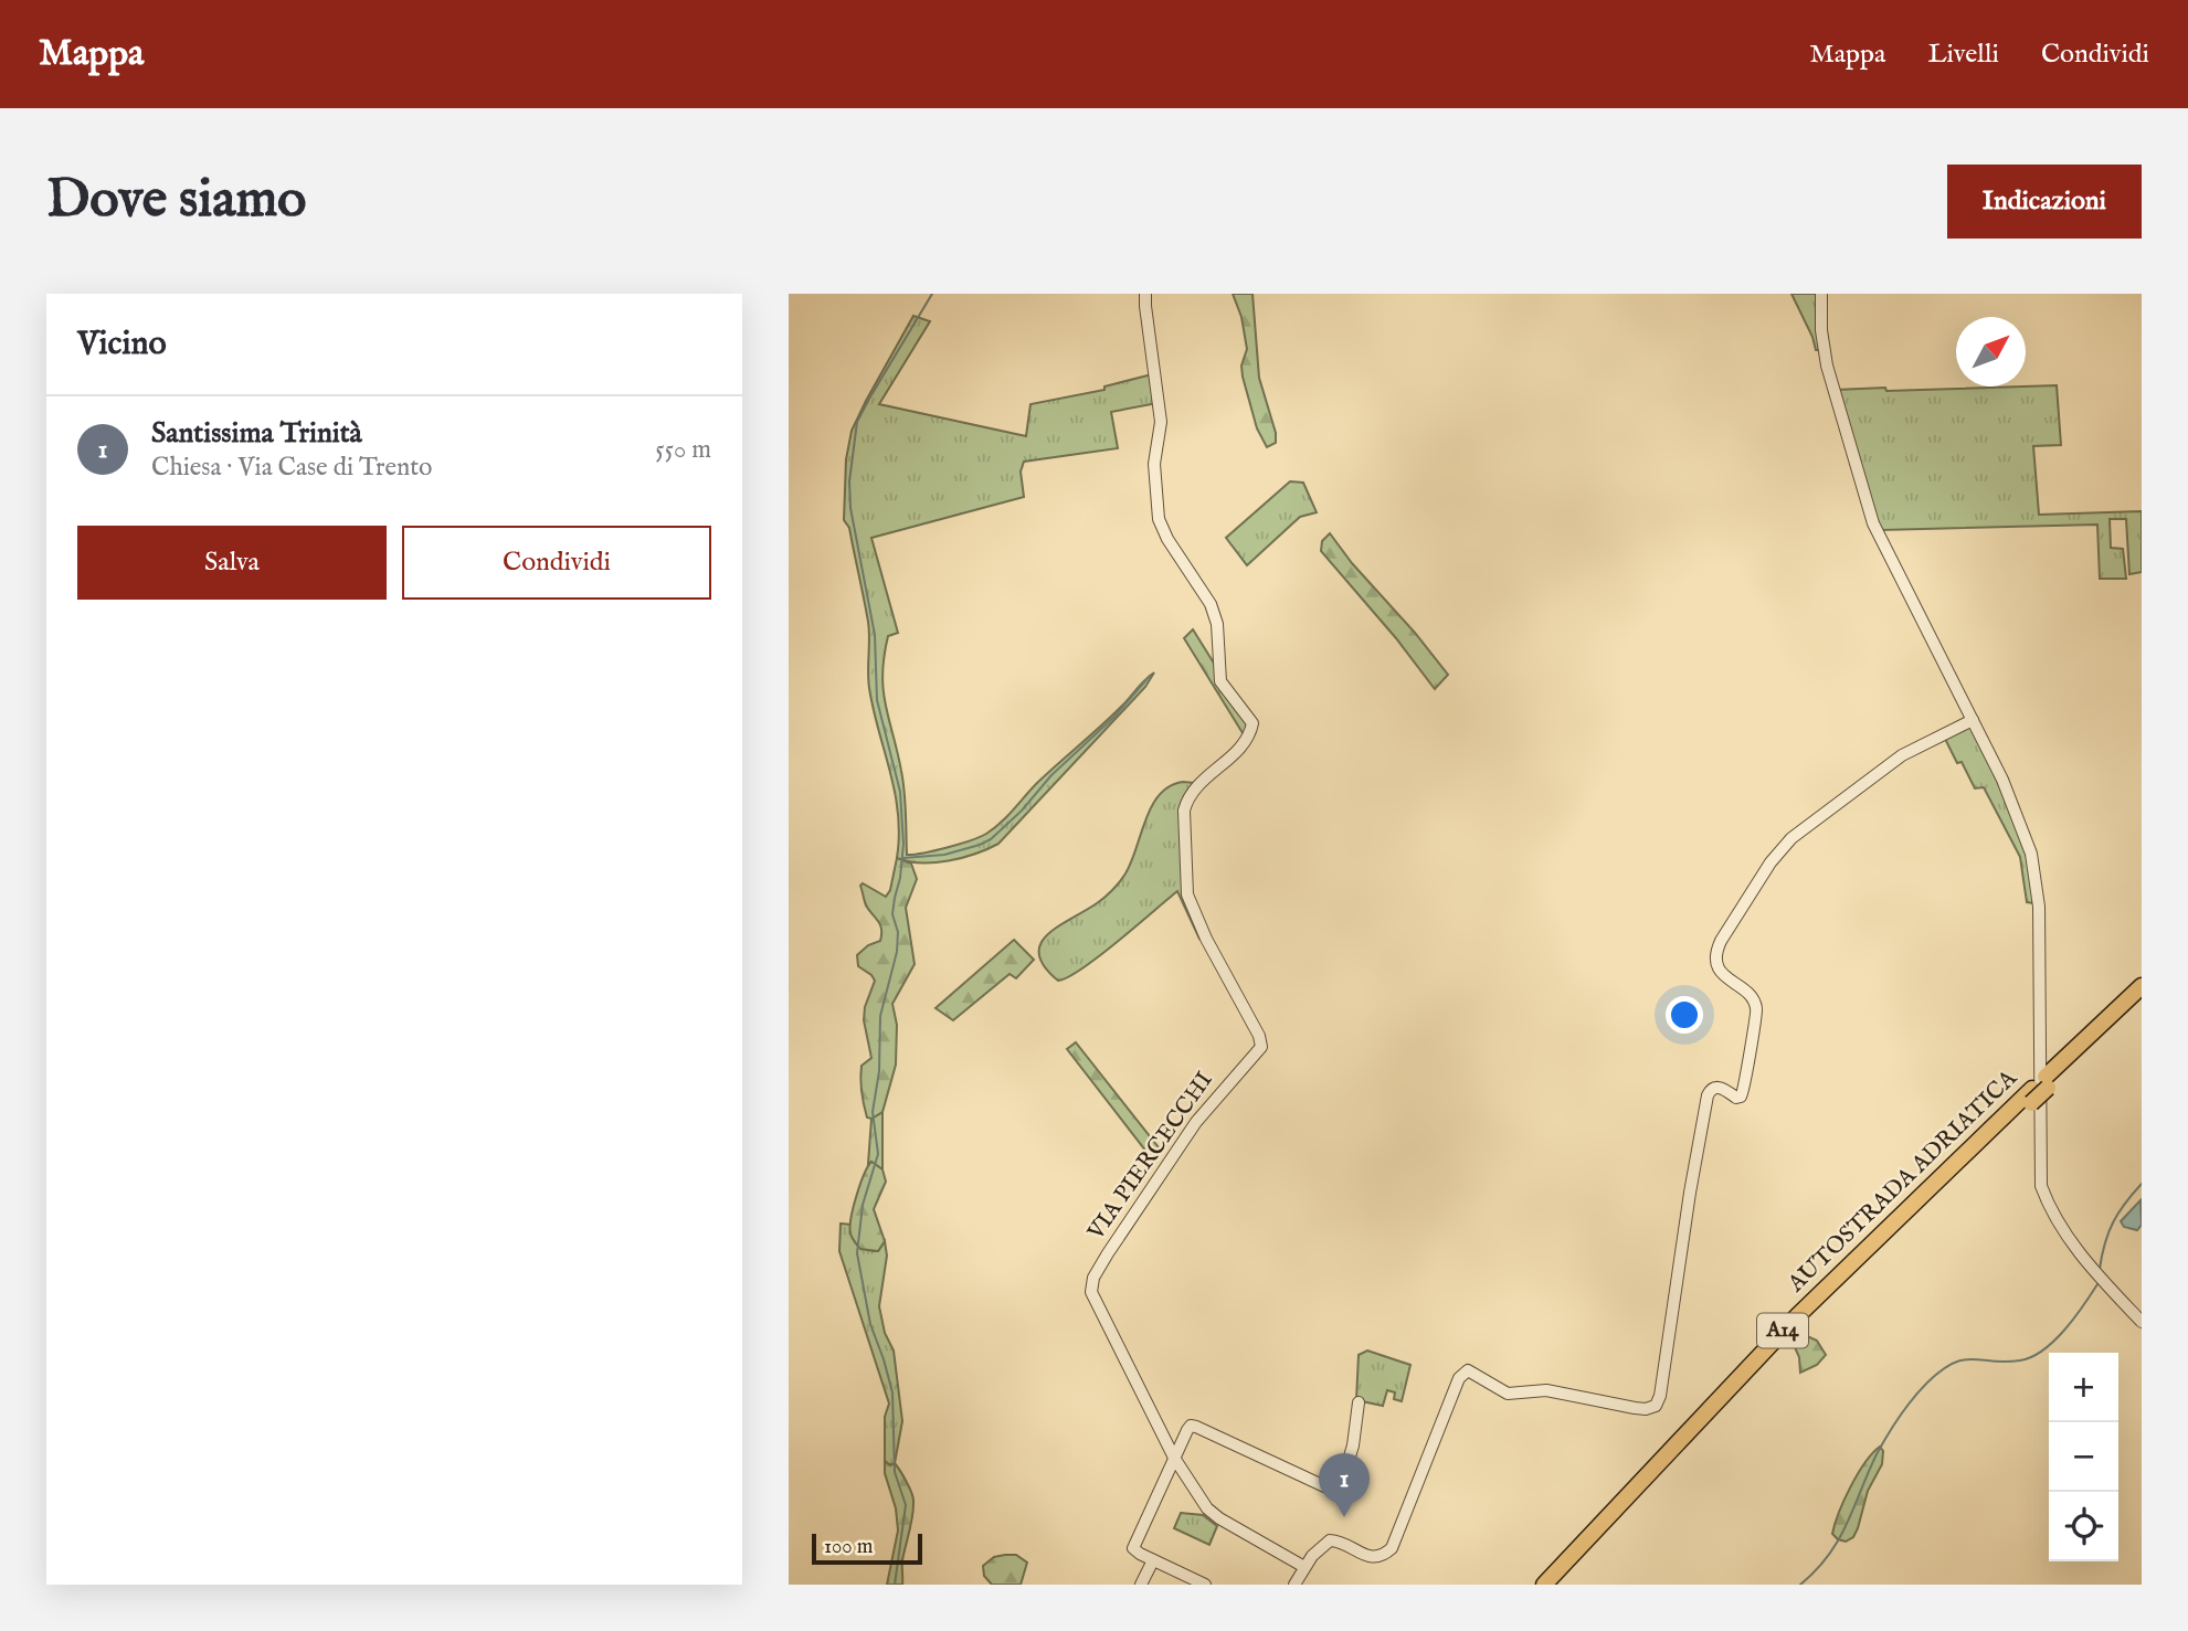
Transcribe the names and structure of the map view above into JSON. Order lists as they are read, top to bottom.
{
  "streets": {
    "highway": ["AUTOSTRADA ADRIATICA", "A14"],
    "street": ["VIA PIERCECCHI"]
  },
  "scale_bar": "100 m",
  "north": "top right",
  "page": {
    "header": "Mappa",
    "nav": ["Mappa", "Livelli", "Condividi"],
    "buttons": [
      "Indicazioni",
      ["Salva", "Condividi"]
    ],
    "title": "Dove siamo",
    "heading": "Vicino",
    "list": [
      {
        "mark": "1",
        "name": "Santissima Trinità",
        "note": "Chiesa · Via Case di Trento",
        "value": "550 m"
      }
    ],
    "map_buttons": ["+", "−"],
    "pins": "1",
    "scale": "100 m"
  }
}
